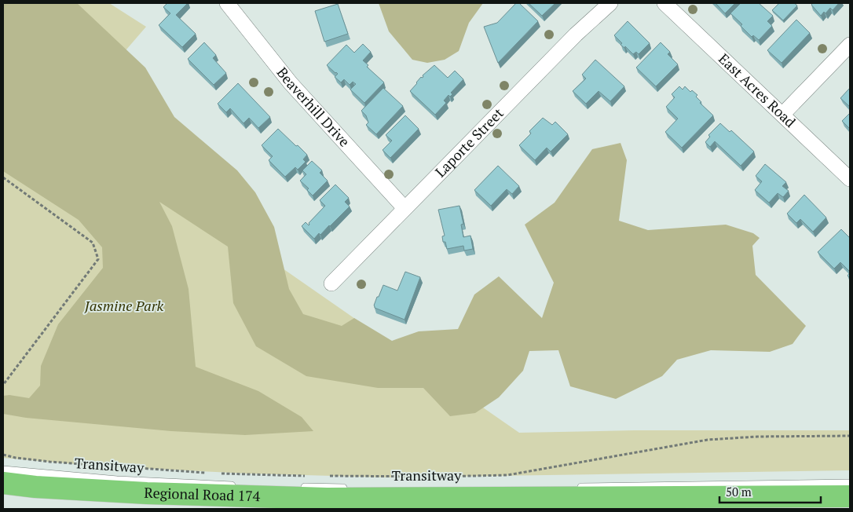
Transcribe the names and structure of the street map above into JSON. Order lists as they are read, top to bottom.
{
  "streets": {
    "highway": ["Regional Road 174"],
    "street": ["East Acres Road", "Beaverhill Drive", "Laporte Street"],
    "lane": ["Transitway"]
  },
  "crossings": [
    ["Beaverhill Drive", "Laporte Street"]
  ],
  "parks": ["Jasmine Park"],
  "scale_bar": "50 m"
}
